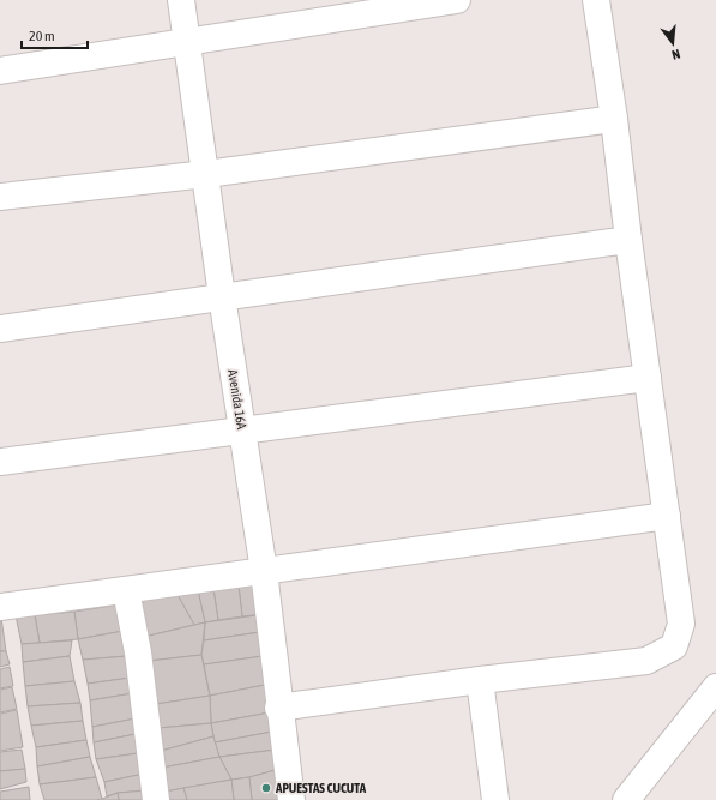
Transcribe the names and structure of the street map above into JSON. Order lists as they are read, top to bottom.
{
  "streets": {
    "street": ["Avenida 16A"]
  },
  "places": ["APUESTAS CUCUTA"],
  "scale_bar": "20 m",
  "north": "bottom"
}
